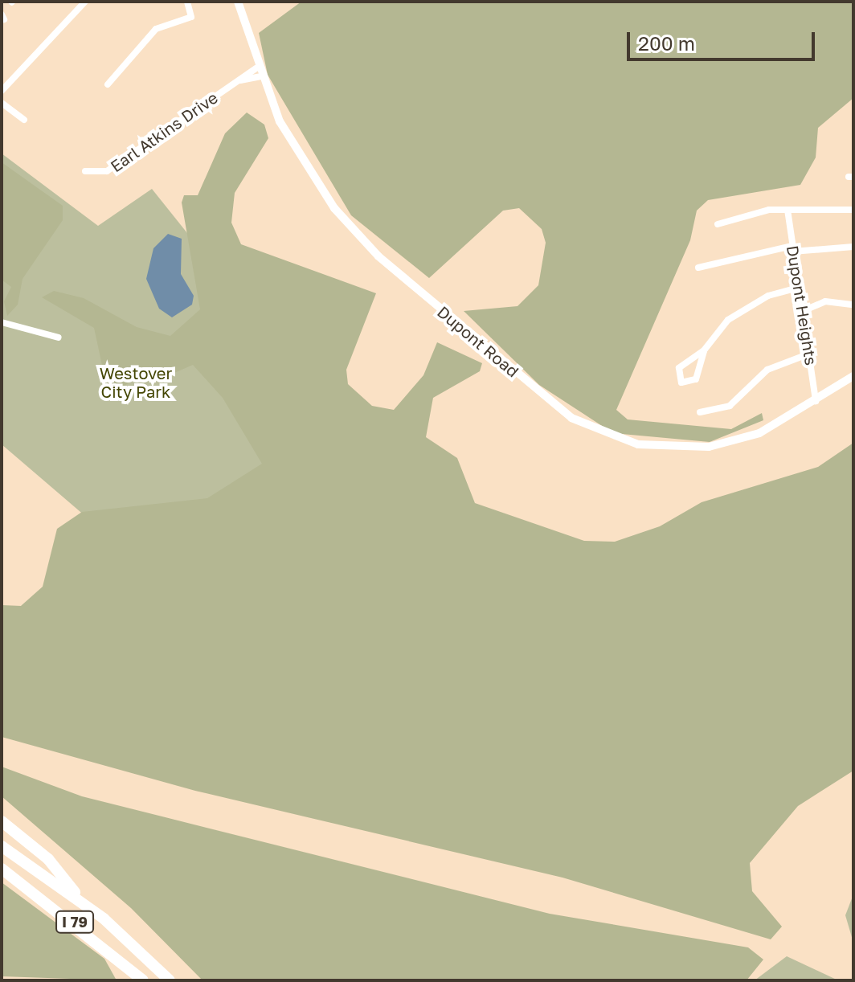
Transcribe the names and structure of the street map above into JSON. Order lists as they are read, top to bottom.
{
  "streets": {
    "highway": ["I 79"],
    "street": ["Earl Atkins Drive", "Dupont Heights", "Dupont Road"]
  },
  "crossings": [
    ["Earl Atkins Drive", "Dupont Road"],
    ["Dupont Heights", "Dupont Road"]
  ],
  "parks": ["Westover City Park"],
  "scale_bar": "200 m"
}
